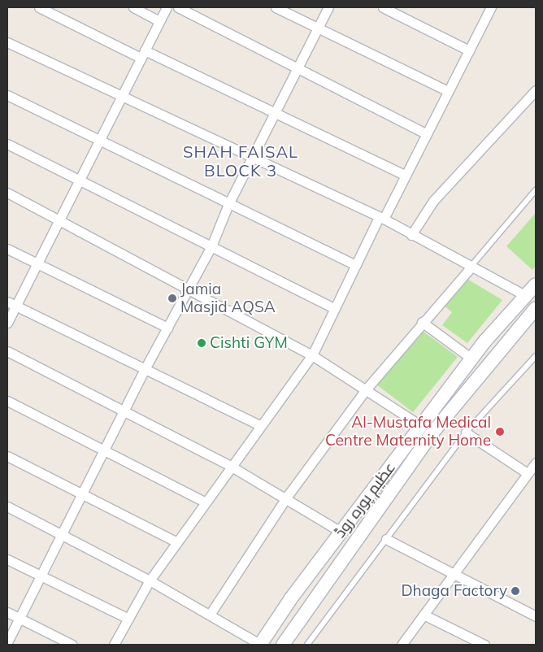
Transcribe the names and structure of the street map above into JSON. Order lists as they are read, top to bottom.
{
  "streets": {
    "main road": ["عظیم پورہ روڈ"]
  },
  "districts": ["SHAH FAISAL BLOCK 3"],
  "places": [
    "Jamia Masjid AQSA",
    "Cishti GYM",
    "Al-Mustafa Medical Centre Maternity Home",
    "Dhaga Factory"
  ]
}
